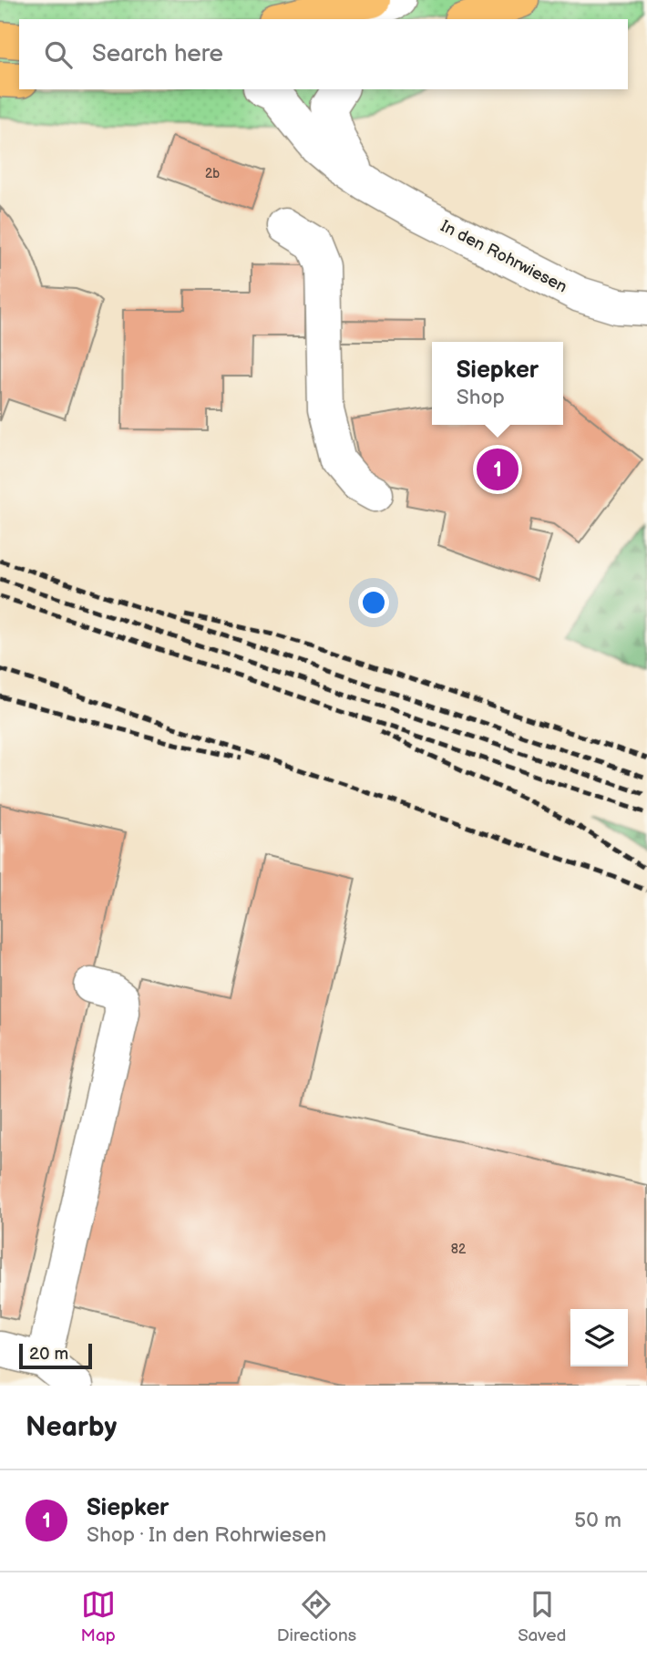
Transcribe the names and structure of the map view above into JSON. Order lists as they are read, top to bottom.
{
  "streets": {
    "street": ["In den Rohrwiesen"]
  },
  "house_numbers": ["2b", "82"],
  "scale_bar": "20 m",
  "page": {
    "search": "Search here",
    "popup": ["Siepker", "Shop"],
    "pins": "1",
    "scale": "20 m",
    "heading": "Nearby",
    "list": [
      {
        "mark": "1",
        "name": "Siepker",
        "note": "Shop · In den Rohrwiesen",
        "value": "50 m"
      }
    ],
    "nav": ["Map", "Directions", "Saved"]
  }
}
